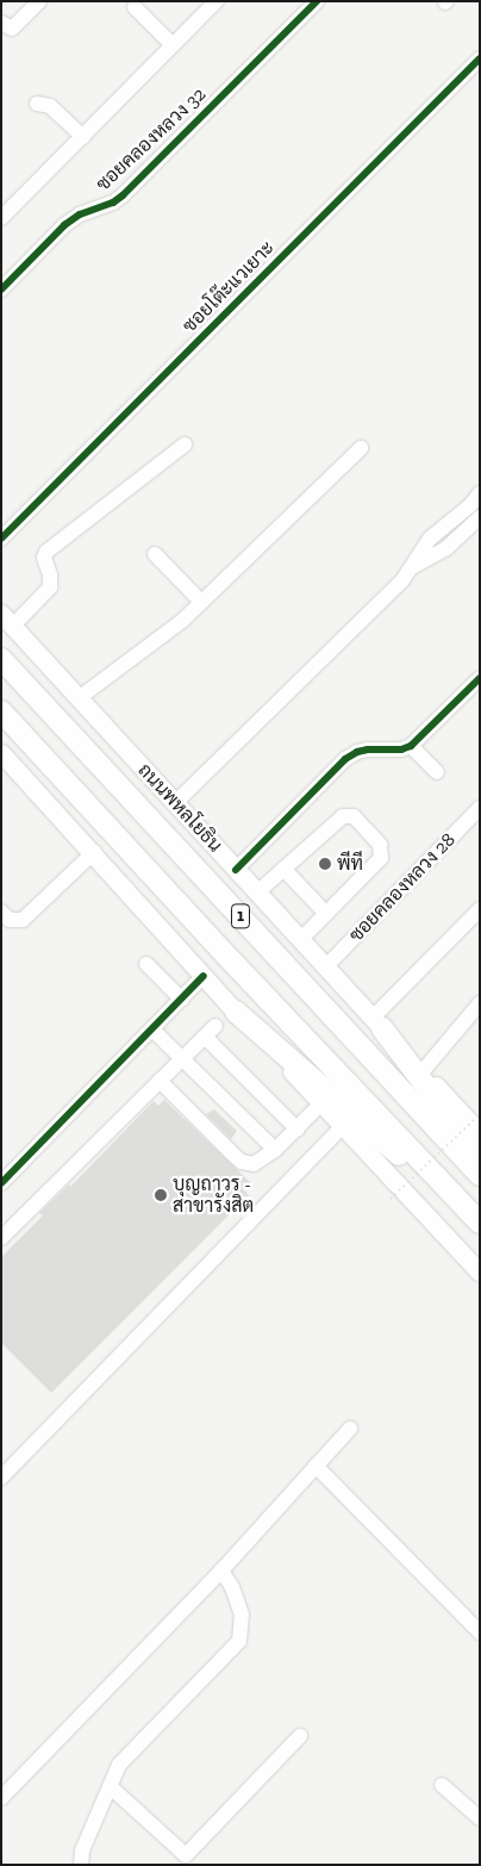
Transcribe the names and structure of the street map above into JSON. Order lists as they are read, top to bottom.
{
  "streets": {
    "highway": ["ถนนพหลโยธิน", "1"],
    "street": ["ซอยคลองหลวง 32", "ซอยโต๊ะแวเยาะ", "ซอยคลองหลวง 28"]
  },
  "crossings": [
    ["ถนนพหลโยธิน", "ซอยคลองหลวง 28"]
  ],
  "places": ["พีที", "บุญถาวร - สาขารังสิต"]
}
